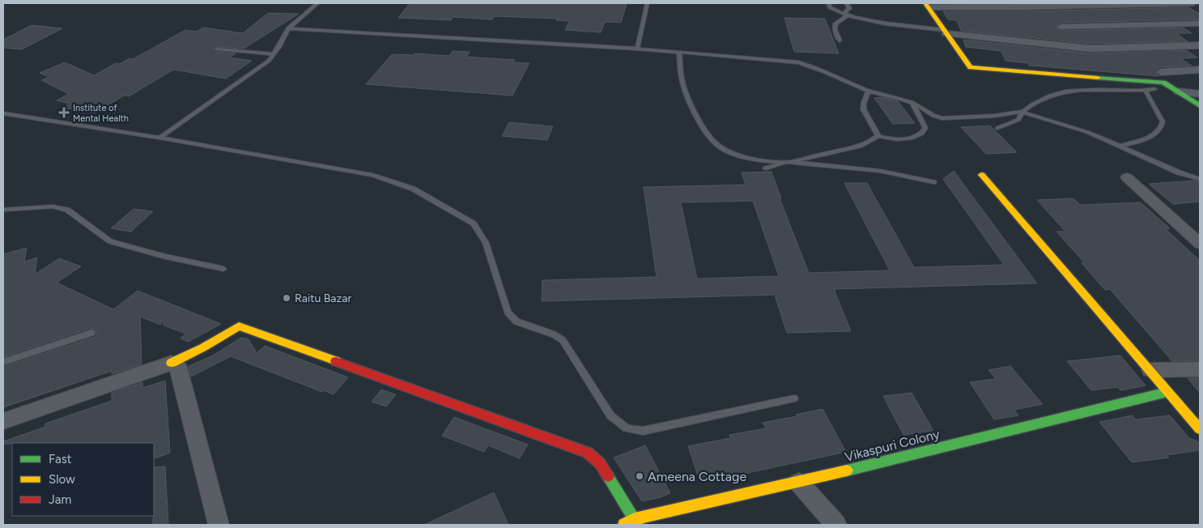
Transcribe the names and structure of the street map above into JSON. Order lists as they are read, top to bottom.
{
  "streets": {
    "street": ["Vikaspuri Colony"]
  },
  "places": {
    "health": ["Institute of Mental Health"],
    "other": ["Raitu Bazar", "Ameena Cottage"]
  },
  "legend": ["Fast", "Slow", "Jam"]
}
